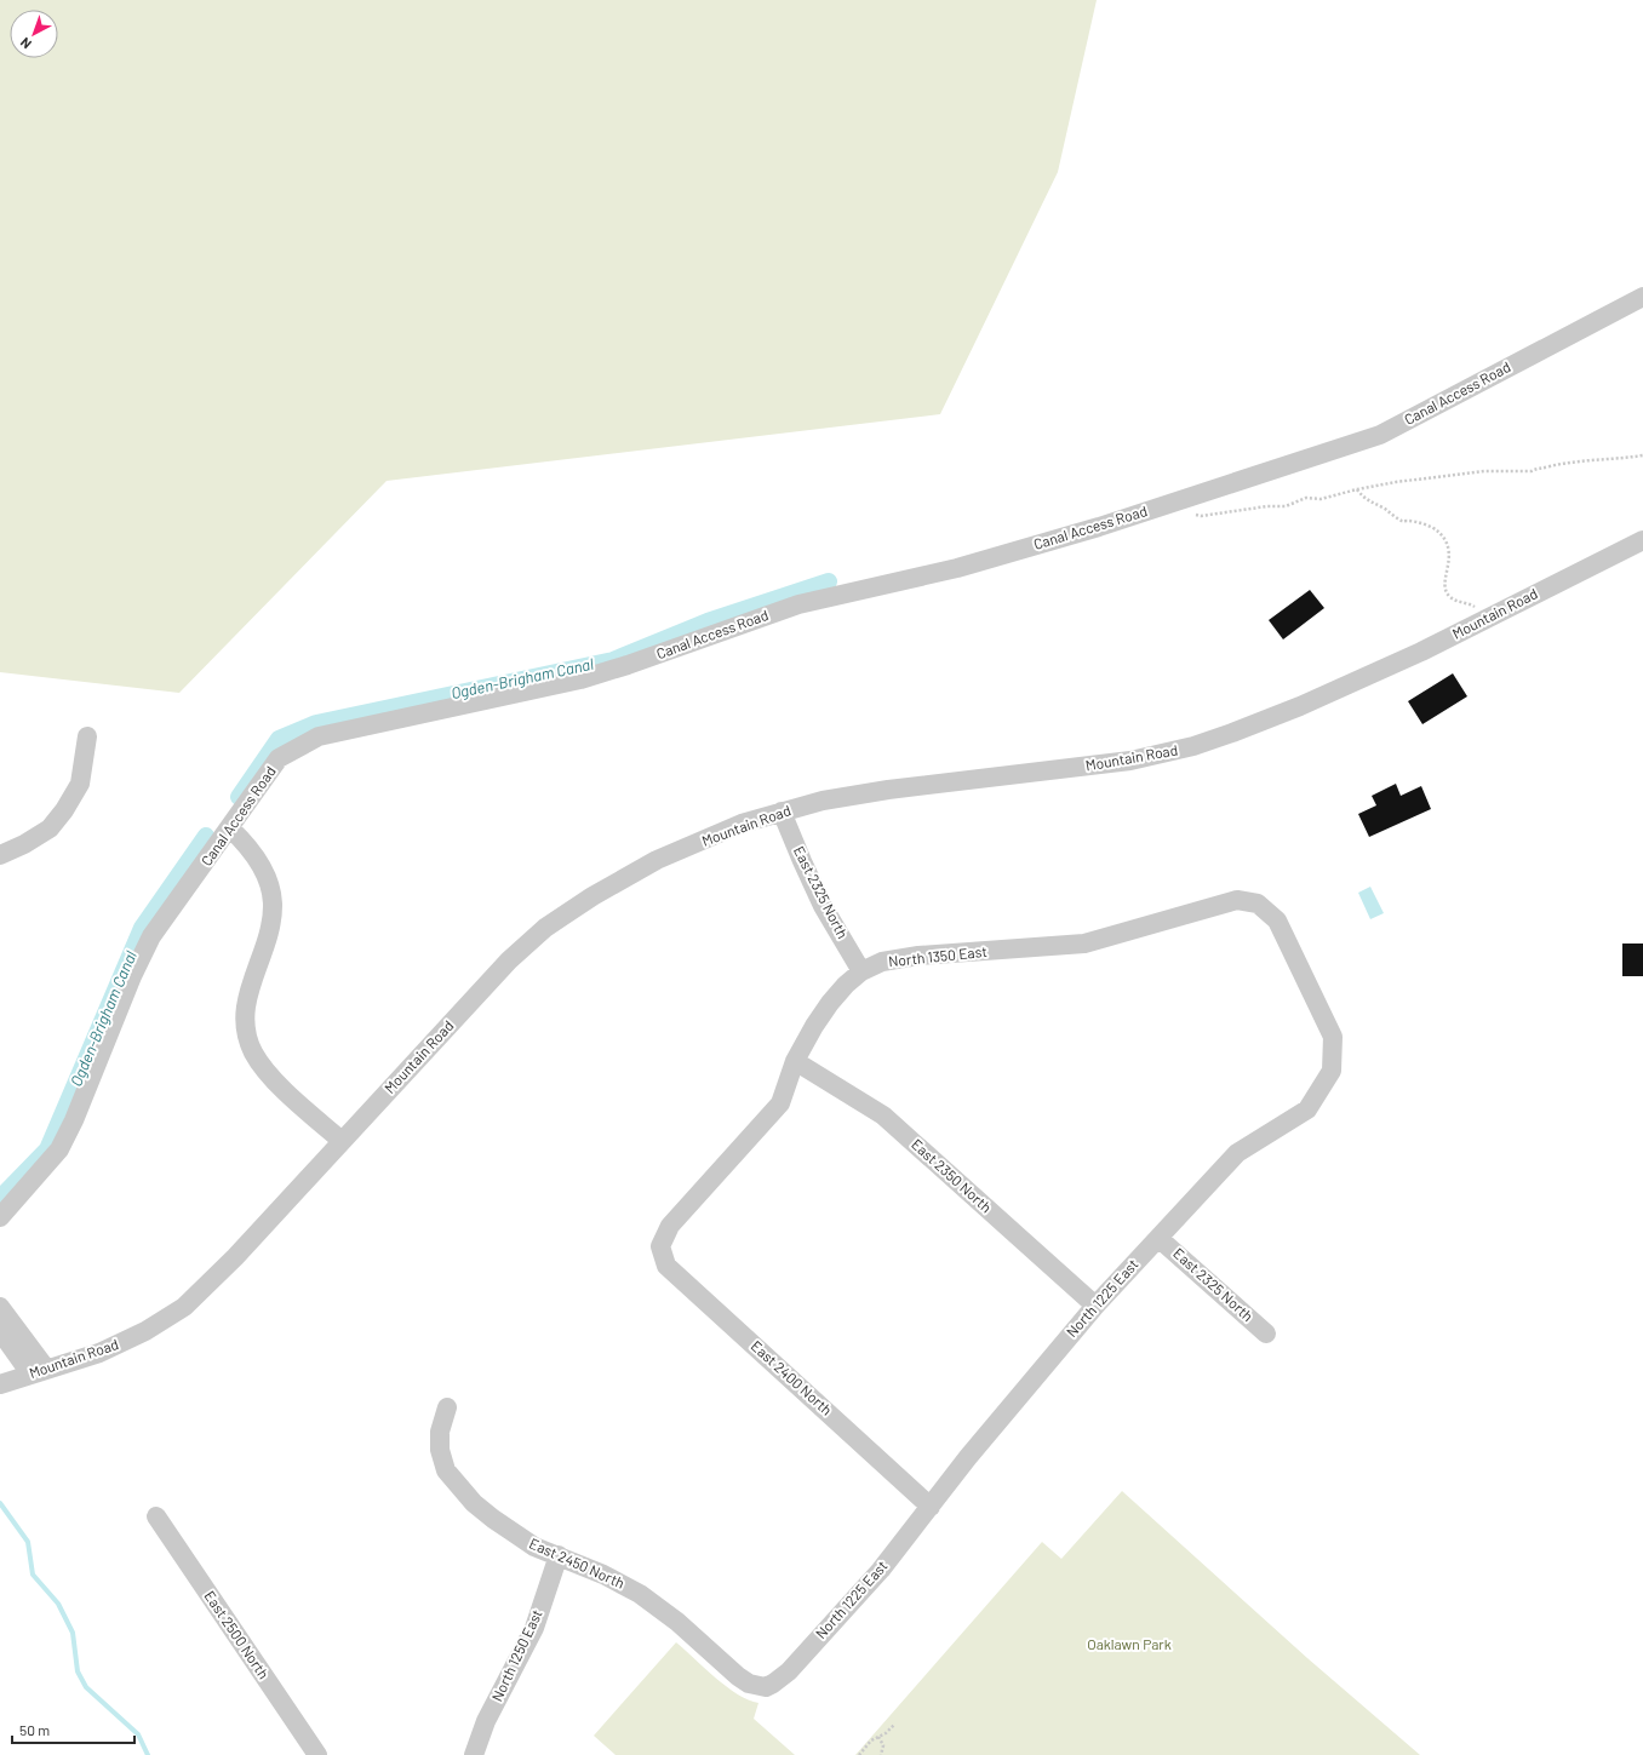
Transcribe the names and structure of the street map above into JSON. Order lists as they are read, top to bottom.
{
  "streets": {
    "street": [
      "Canal Access Road",
      "Mountain Road",
      "East 2325 North",
      "North 1350 East",
      "East 2350 North",
      "North 1225 East",
      "East 2400 North",
      "East 2450 North",
      "East 2500 North",
      "North 1250 East"
    ]
  },
  "crossings": [
    ["Mountain Road", "East 2325 North"],
    ["East 2325 North", "North 1350 East"],
    ["East 2325 North", "North 1225 East"],
    ["North 1350 East", "East 2350 North"],
    ["North 1350 East", "North 1225 East"],
    ["North 1350 East", "East 2400 North"],
    ["East 2350 North", "North 1225 East"],
    ["North 1225 East", "East 2400 North"],
    ["North 1225 East", "East 2450 North"],
    ["East 2450 North", "North 1250 East"]
  ],
  "water": ["Ogden-Brigham Canal"],
  "parks": ["Oaklawn Park"],
  "scale_bar": "50 m",
  "north": "bottom left"
}
